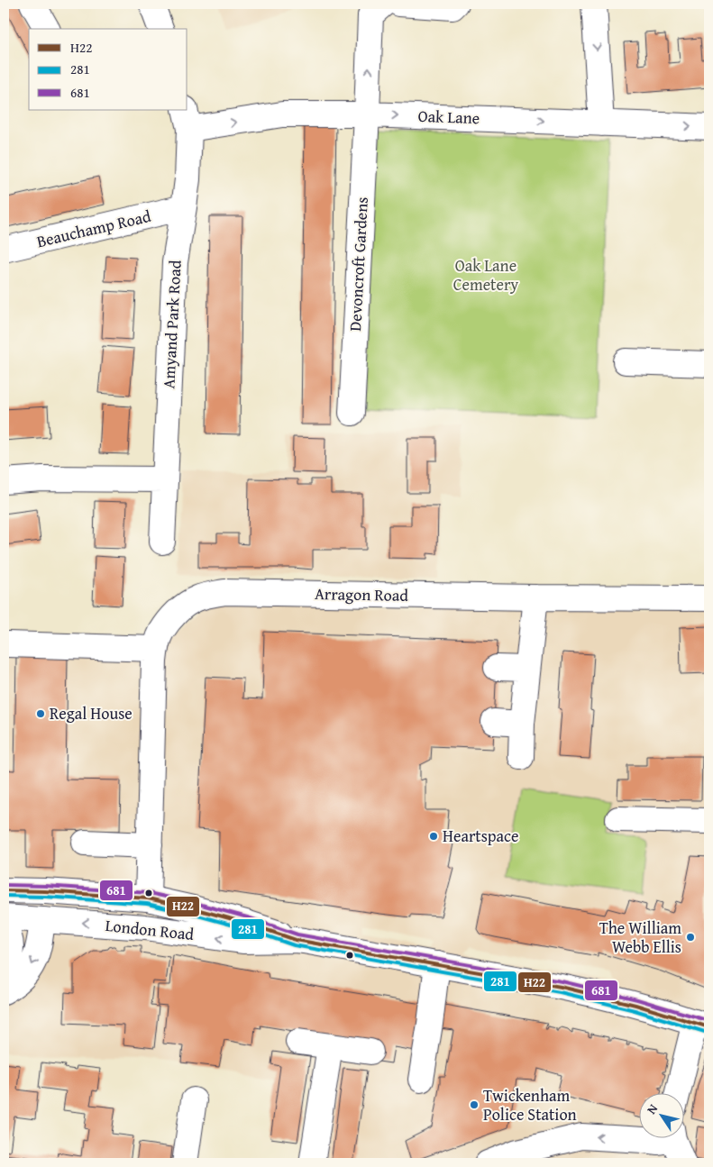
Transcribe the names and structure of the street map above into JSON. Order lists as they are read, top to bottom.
{
  "streets": {
    "street": [
      "Oak Lane",
      "Beauchamp Road",
      "Devoncroft Gardens",
      "Amyand Park Road",
      "Arragon Road",
      "London Road"
    ]
  },
  "crossings": [
    ["Oak Lane", "Devoncroft Gardens"],
    ["Oak Lane", "Amyand Park Road"],
    ["Beauchamp Road", "Amyand Park Road"],
    ["Arragon Road", "London Road"]
  ],
  "one_way": ["Oak Lane"],
  "parks": ["Oak Lane Cemetery"],
  "places": [
    "Regal House",
    "Heartspace",
    "The William Webb Ellis",
    "Twickenham Police Station"
  ],
  "lines": ["transit line 681", "transit line H22", "transit line 281"],
  "legend": ["H22", "281", "681"],
  "north": "top left"
}
